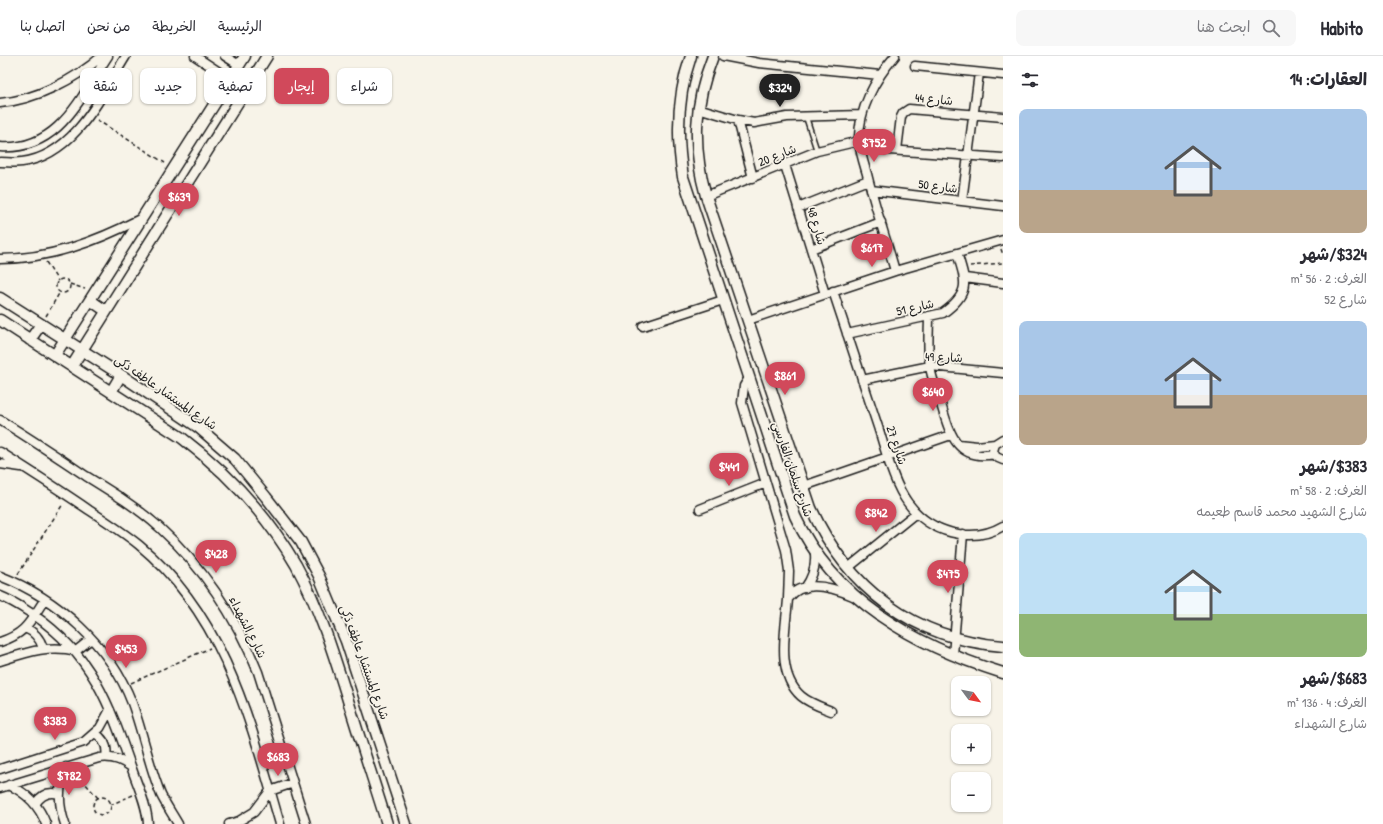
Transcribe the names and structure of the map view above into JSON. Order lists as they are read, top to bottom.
{
  "streets": {
    "street": [
      "شارع 44",
      "شارع 20",
      "شارع 50",
      "شارع 48",
      "شارع 51",
      "شارع 49",
      "شارع المستشار عاطف ذكى",
      "شارع 27",
      "شارع سلمان الفارسي",
      "شارع الشهداء"
    ]
  },
  "crossings": [
    ["شارع 44", "شارع 20"],
    ["شارع 20", "شارع 48"],
    ["شارع 20", "شارع سلمان الفارسي"],
    ["شارع 48", "شارع 27"],
    ["شارع 51", "شارع 27"],
    ["شارع 49", "شارع 27"]
  ],
  "north": "bottom right",
  "page": {
    "header": "Habito",
    "search": "ابحث هنا",
    "nav": [
      "الرئيسية",
      "الخريطة",
      "من نحن",
      "اتصل بنا"
    ],
    "heading": "العقارات: 14",
    "chip": [
      "شراء",
      "إيجار",
      "تصفية",
      "جديد",
      "شقة"
    ],
    "price": [
      "$324",
      "$752",
      "$639",
      "$617",
      "$861",
      "$640",
      "$441",
      "$842",
      "$428",
      "$475",
      "$453",
      "$383",
      "$683",
      "$782"
    ],
    "list": [
      {
        "name": "$324/شهر",
        "note": "الغرف: 2 · 56 m² · شارع 52"
      },
      {
        "name": "$383/شهر",
        "note": "الغرف: 2 · 58 m² · شارع الشهيد محمد قاسم طعيمه"
      },
      {
        "name": "$683/شهر",
        "note": "الغرف: 4 · 136 m² · شارع الشهداء"
      }
    ],
    "map_buttons": ["+", "−"]
  }
}
